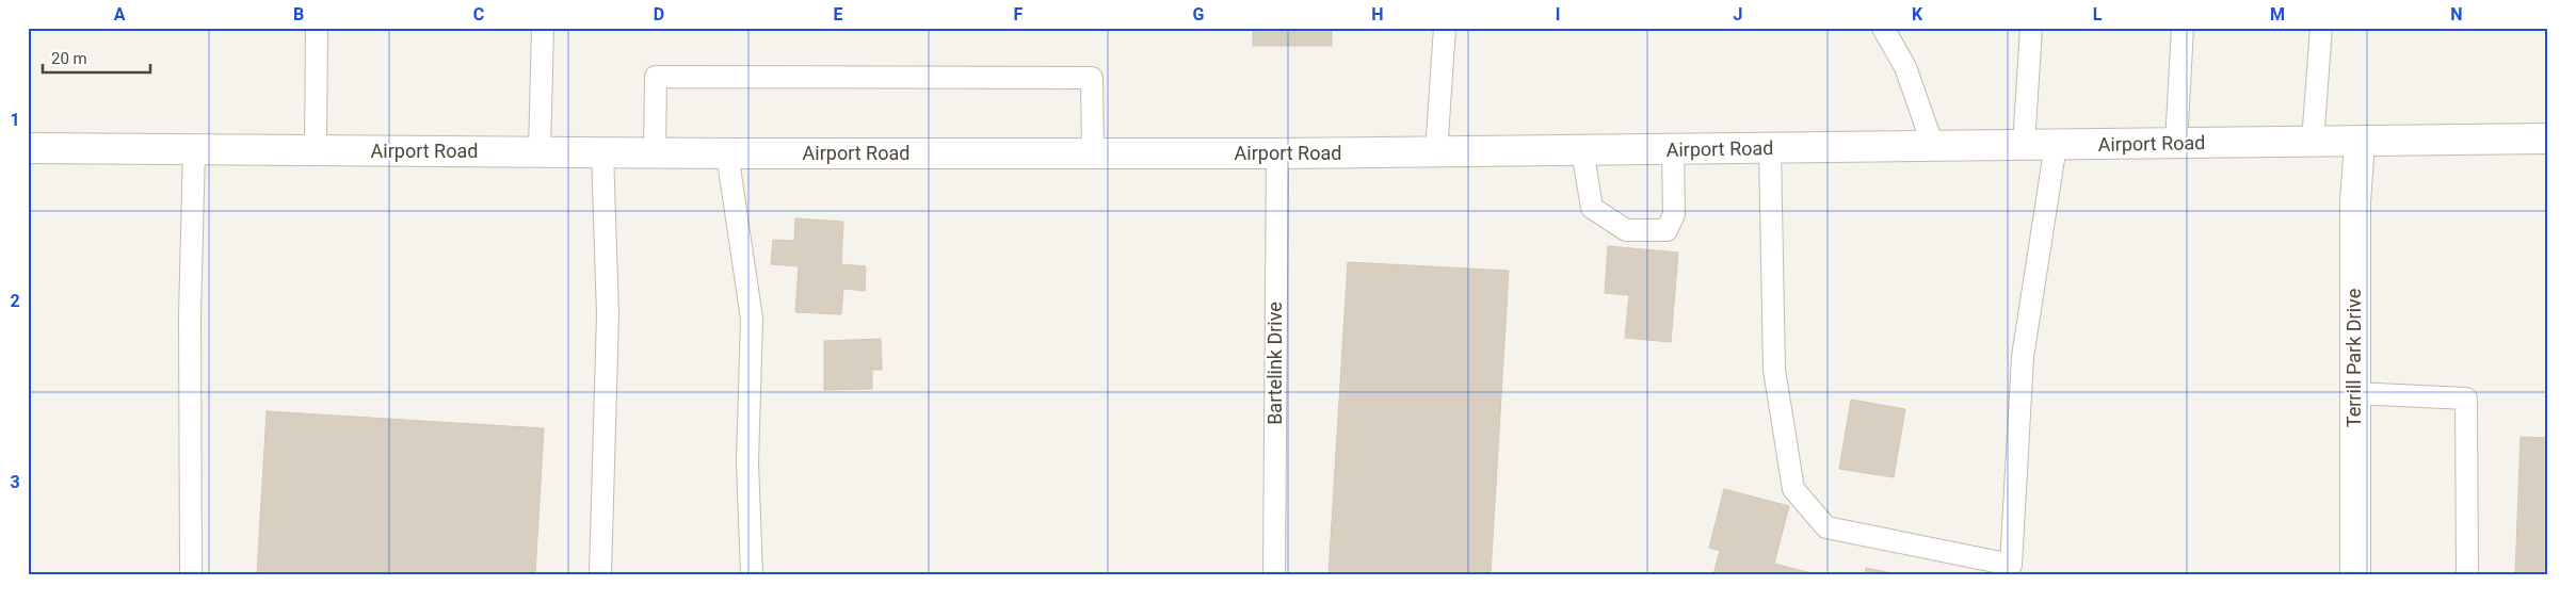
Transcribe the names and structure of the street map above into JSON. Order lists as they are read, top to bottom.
{
  "streets": {
    "street": ["Airport Road", "Terrill Park Drive"],
    "lane": ["Bartelink Drive"]
  },
  "crossings": [
    ["Airport Road", "Terrill Park Drive"],
    ["Airport Road", "Bartelink Drive"]
  ],
  "scale_bar": "20 m",
  "grid": {
    "columns": [
      "A",
      "B",
      "C",
      "D",
      "E",
      "F",
      "G",
      "H",
      "I",
      "J",
      "K",
      "L",
      "M",
      "N"
    ],
    "rows": ["1", "2", "3"]
  }
}
